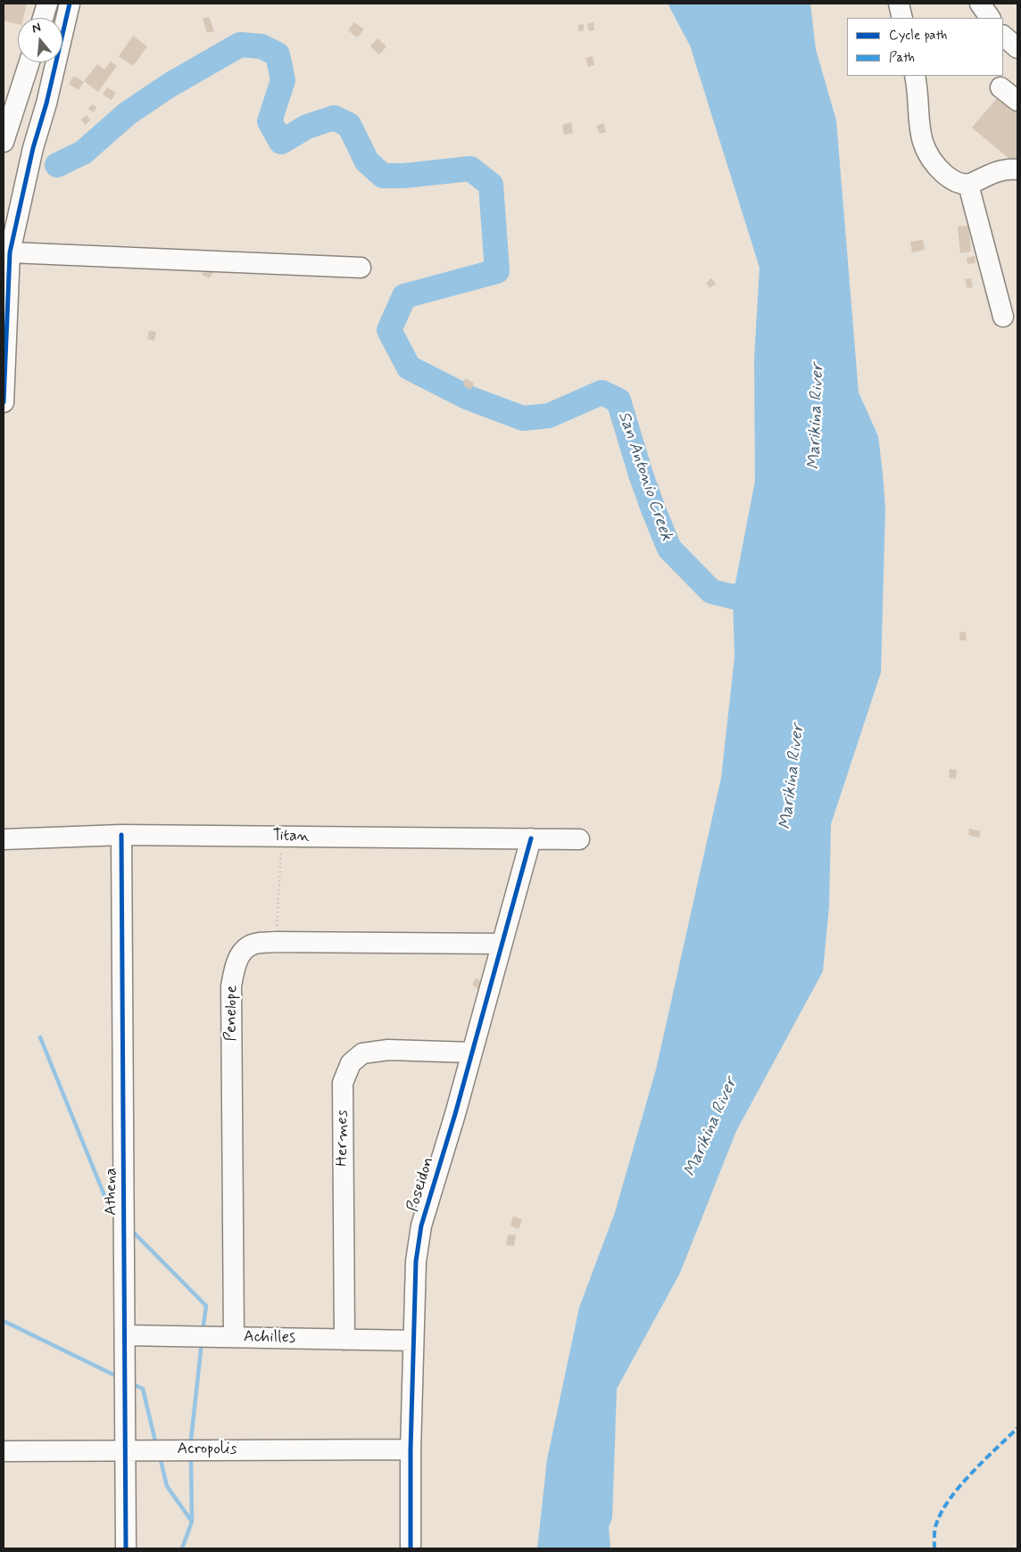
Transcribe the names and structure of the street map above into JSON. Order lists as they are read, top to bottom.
{
  "streets": {
    "street": [
      "Titan",
      "Penelope",
      "Hermes",
      "Poseidon",
      "Athena",
      "Achilles",
      "Acropolis"
    ]
  },
  "crossings": [
    ["Titan", "Poseidon"],
    ["Titan", "Athena"],
    ["Penelope", "Poseidon"],
    ["Penelope", "Achilles"],
    ["Hermes", "Poseidon"],
    ["Hermes", "Achilles"],
    ["Poseidon", "Achilles"],
    ["Poseidon", "Acropolis"],
    ["Athena", "Achilles"],
    ["Athena", "Acropolis"]
  ],
  "water": ["Marikina River", "San Antonio Creek"],
  "legend": ["Cycle path", "Path"],
  "north": "top"
}
